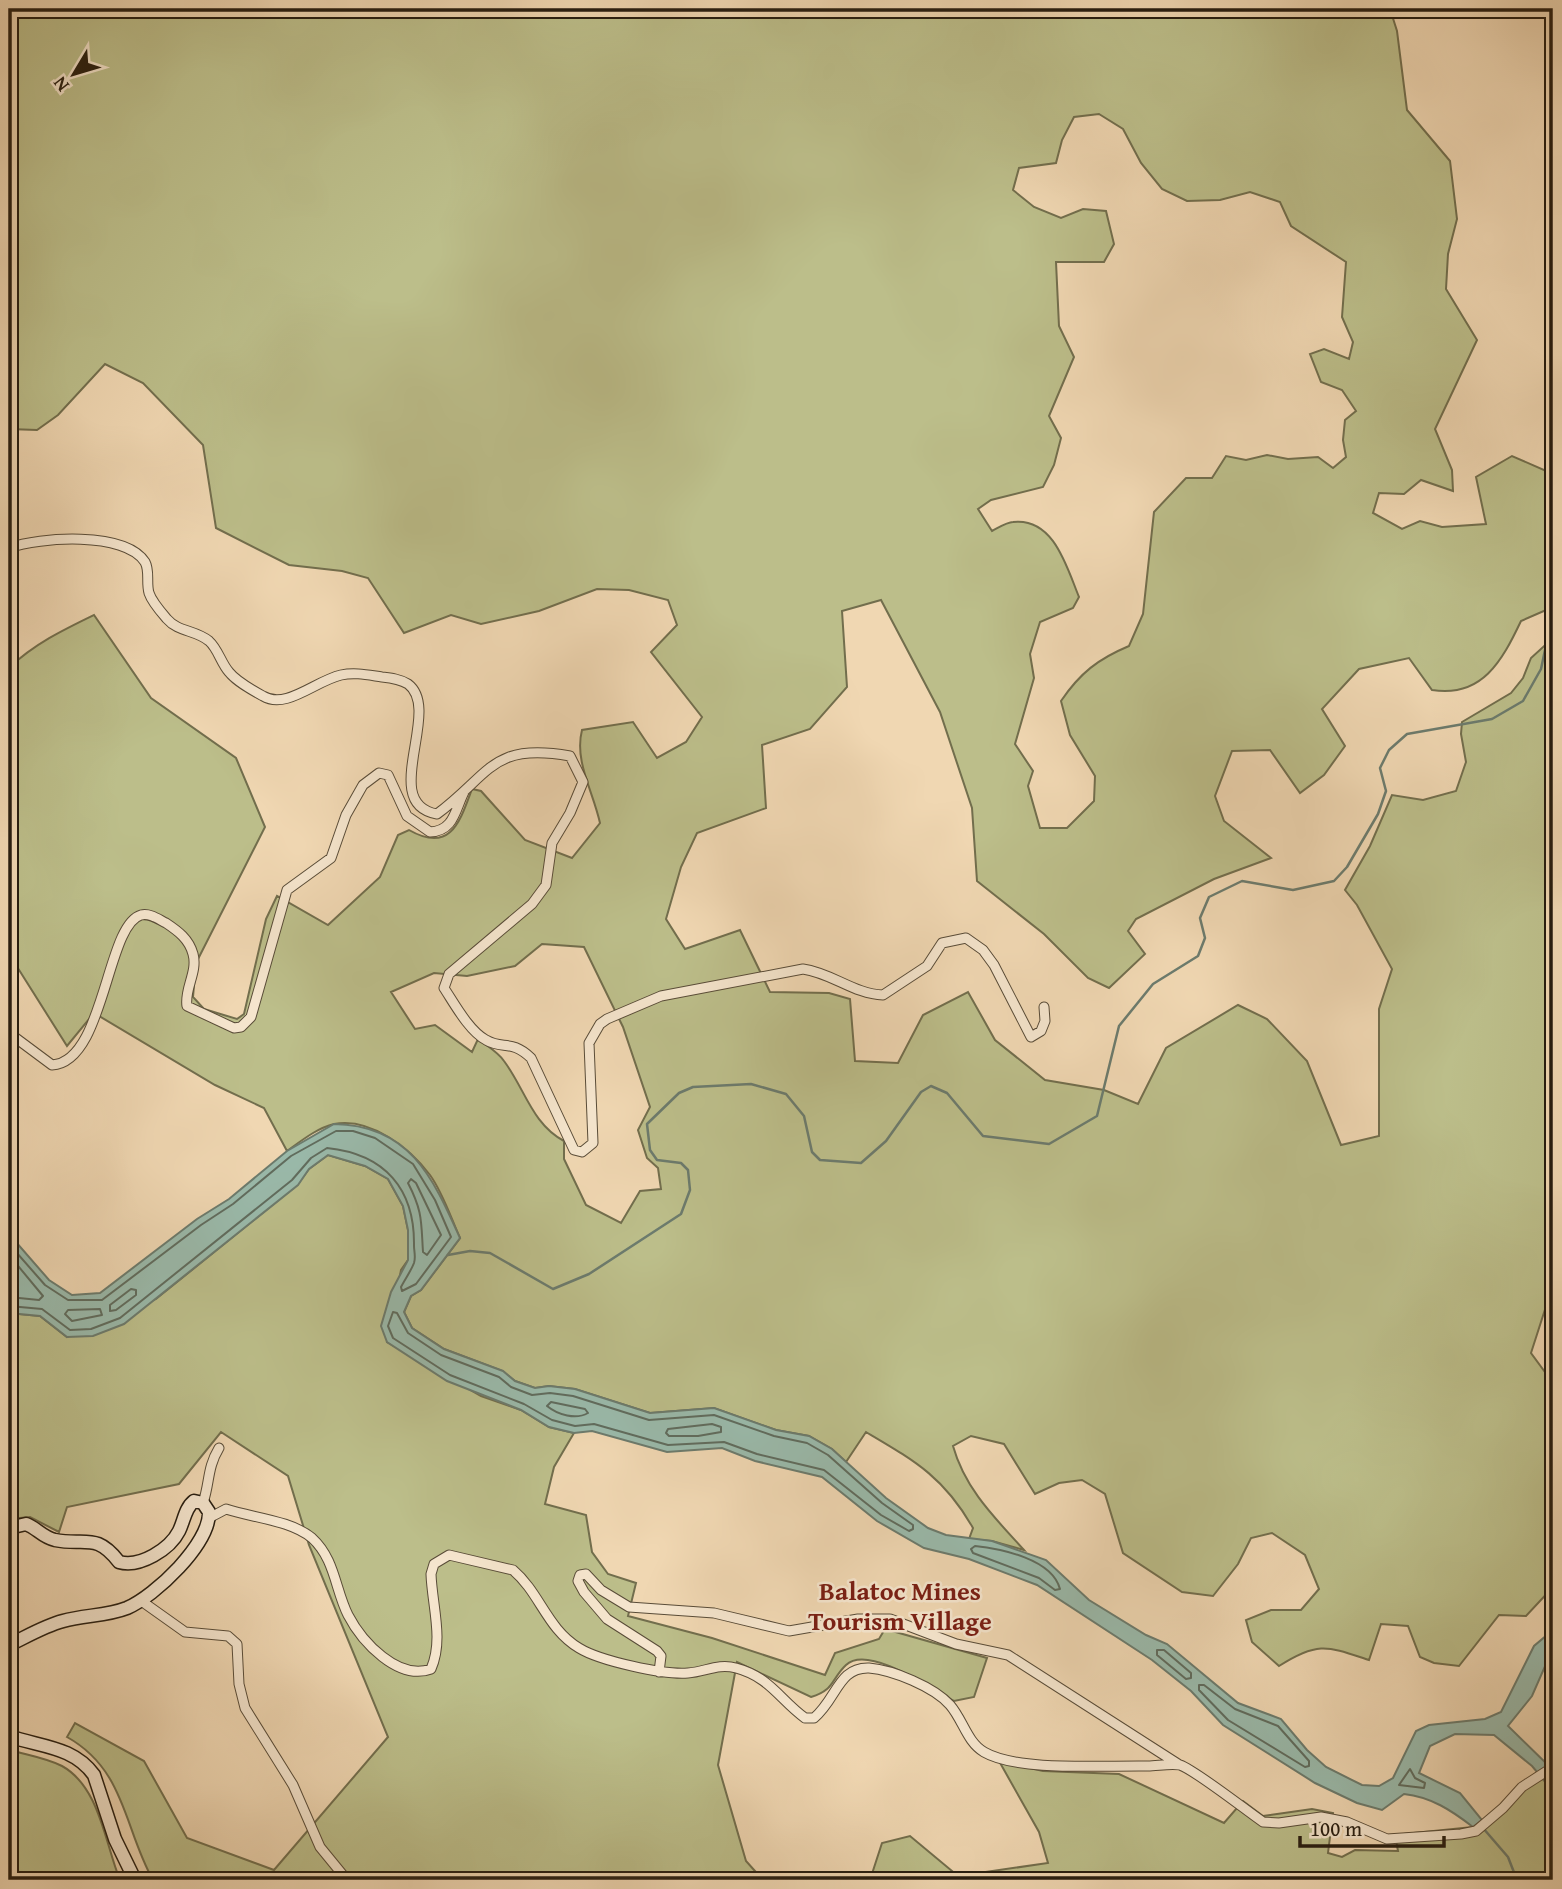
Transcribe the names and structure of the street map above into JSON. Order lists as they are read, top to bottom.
{
  "districts": ["Balatoc Mines Tourism Village"],
  "scale_bar": "100 m",
  "north": "bottom left"
}
